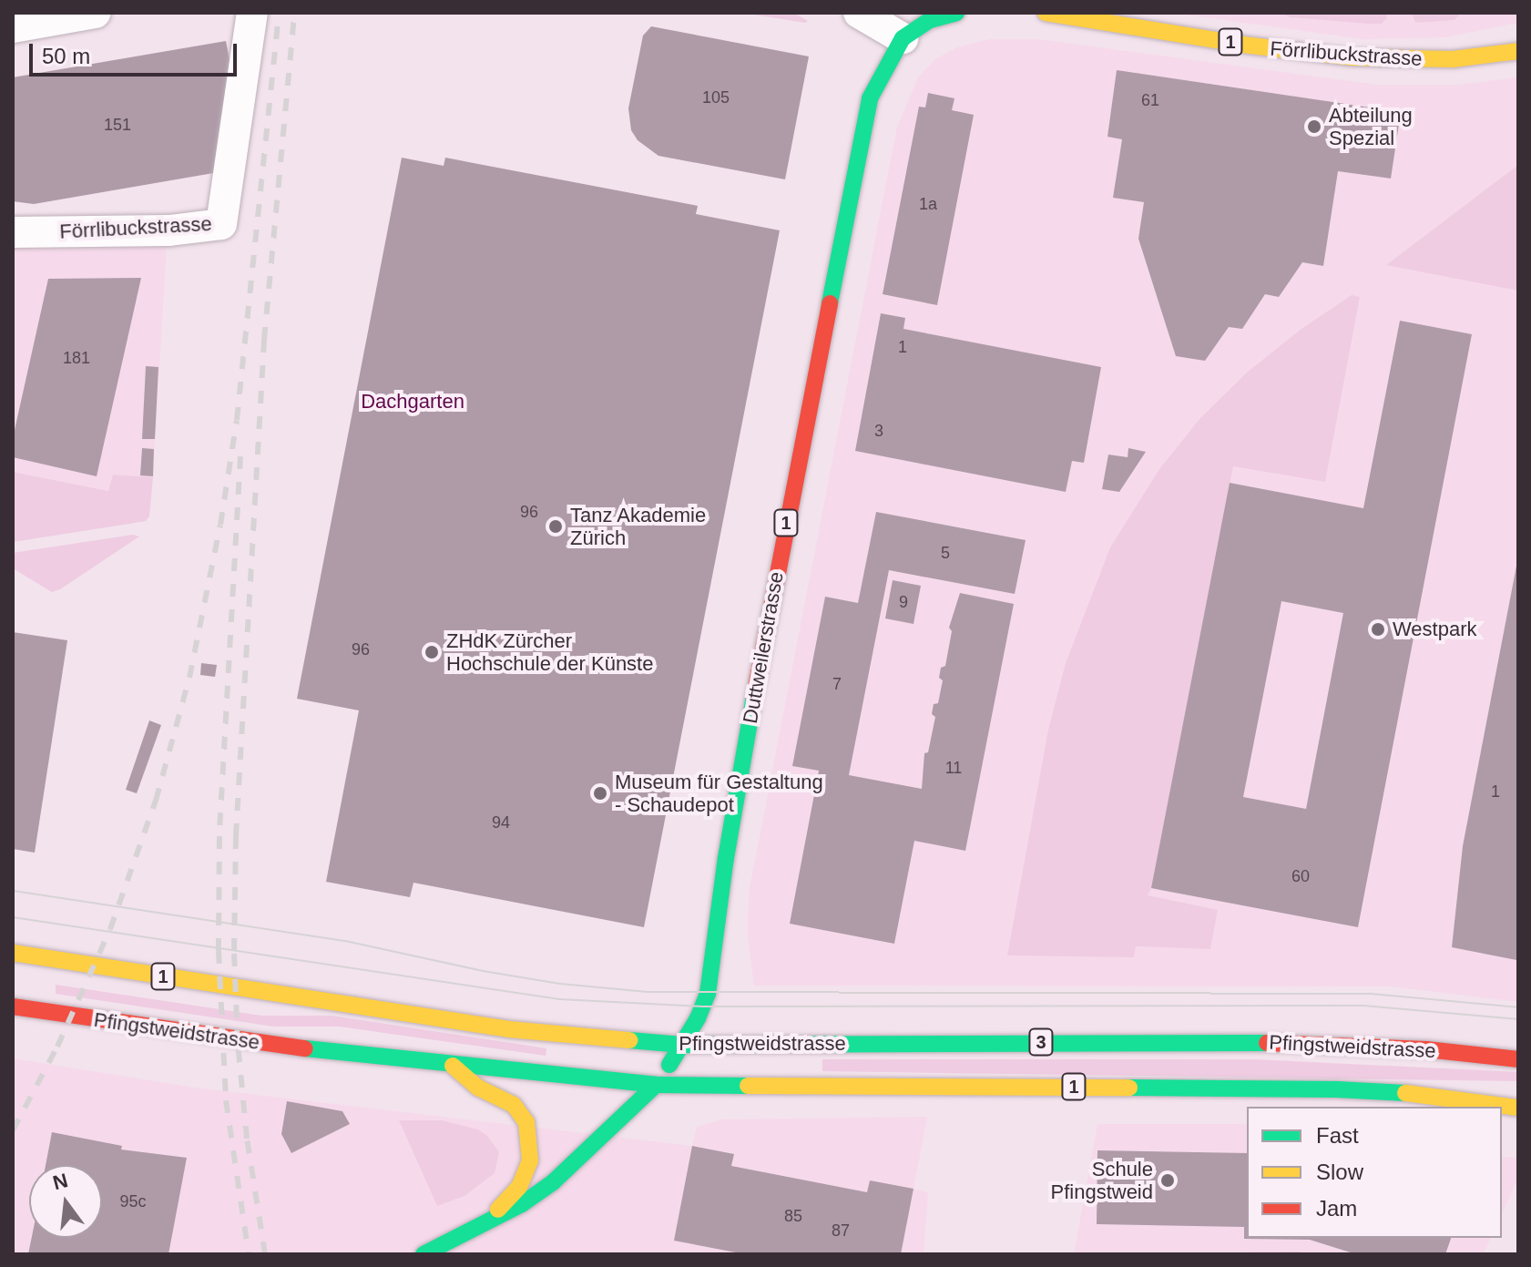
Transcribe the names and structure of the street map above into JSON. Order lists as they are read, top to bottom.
{
  "streets": {
    "main road": [
      "1",
      "Förrlibuckstrasse",
      "Duttweilerstrasse",
      "Pfingstweidstrasse",
      "3"
    ]
  },
  "crossings": [
    ["1", "Duttweilerstrasse"],
    ["Duttweilerstrasse", "Pfingstweidstrasse"]
  ],
  "parks": ["Dachgarten"],
  "places": [
    "Abteilung Spezial",
    "Tanz Akademie Zürich",
    "Westpark",
    "ZHdK Zürcher Hochschule der Künste",
    "Museum für Gestaltung - Schaudepot",
    "Schule Pfingstweid"
  ],
  "house_numbers": [
    "105",
    "61",
    "151",
    "1a",
    "1",
    "181",
    "3",
    "96",
    "5",
    "9",
    "96",
    "7",
    "11",
    "1",
    "94",
    "60",
    "95c",
    "85",
    "87"
  ],
  "legend": ["Fast", "Slow", "Jam"],
  "scale_bar": "50 m",
  "north": "top"
}
